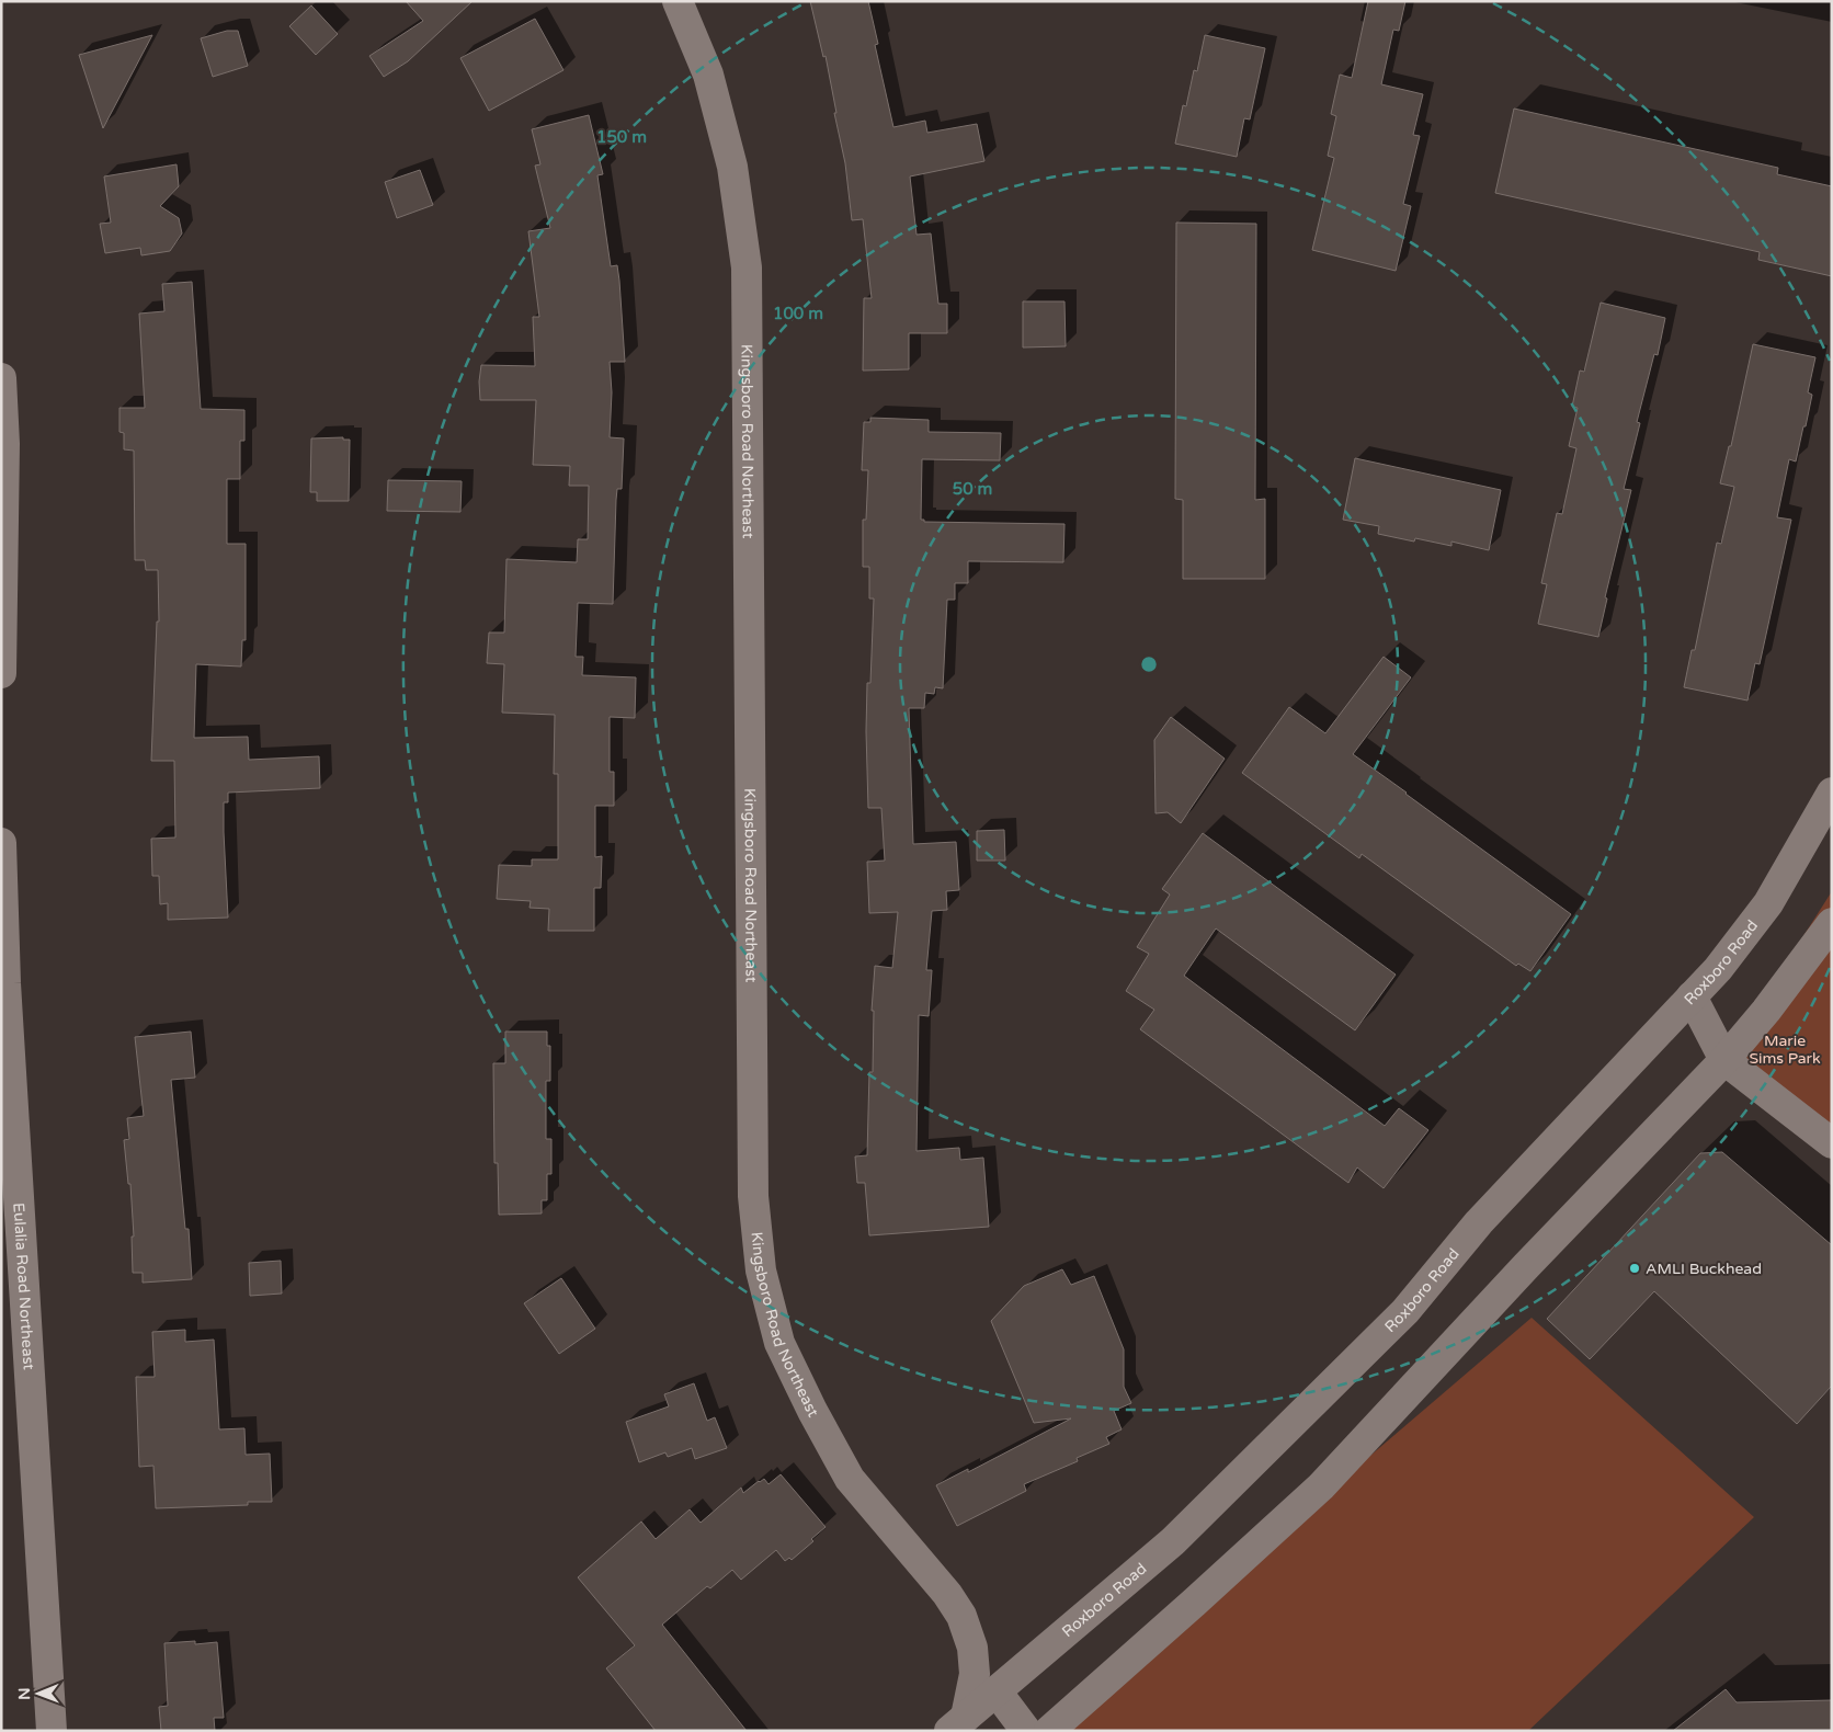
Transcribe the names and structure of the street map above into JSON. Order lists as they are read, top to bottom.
{
  "streets": {
    "street": ["Kingsboro Road Northeast", "Roxboro Road", "Eulalia Road Northeast"]
  },
  "crossings": [
    ["Kingsboro Road Northeast", "Roxboro Road"]
  ],
  "parks": ["Marie Sims Park"],
  "places": ["AMLI Buckhead"],
  "north": "left",
  "rings": ["150 m", "100 m", "50 m"]
}
